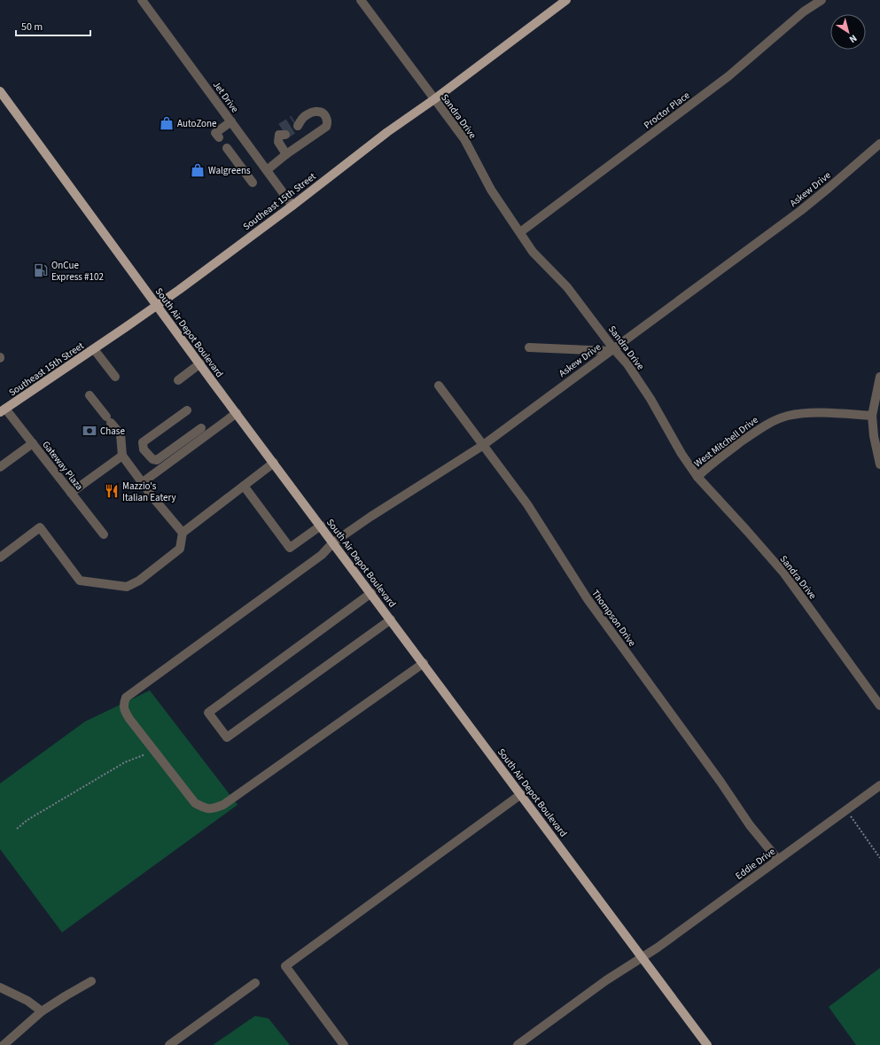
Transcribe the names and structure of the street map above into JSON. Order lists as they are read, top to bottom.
{
  "streets": {
    "main road": ["Southeast 15th Street", "South Air Depot Boulevard"],
    "street": [
      "Jet Drive",
      "Proctor Place",
      "Sandra Drive",
      "Askew Drive",
      "West Mitchell Drive",
      "Gateway Plaza",
      "Thompson Drive",
      "Eddie Drive"
    ]
  },
  "crossings": [
    ["Jet Drive", "Southeast 15th Street"],
    ["Proctor Place", "Sandra Drive"],
    ["Sandra Drive", "Askew Drive"],
    ["Sandra Drive", "Southeast 15th Street"],
    ["Sandra Drive", "West Mitchell Drive"],
    ["Askew Drive", "South Air Depot Boulevard"],
    ["Askew Drive", "Thompson Drive"],
    ["Southeast 15th Street", "South Air Depot Boulevard"],
    ["Southeast 15th Street", "Gateway Plaza"],
    ["South Air Depot Boulevard", "Eddie Drive"],
    ["Thompson Drive", "Eddie Drive"]
  ],
  "places": {
    "shop": ["AutoZone", "Walgreens"],
    "fuel station": ["OnCue Express #102"],
    "bank": ["Chase"],
    "restaurant": ["Mazzio's Italian Eatery"]
  },
  "scale_bar": "50 m",
  "north": "bottom right"
}
